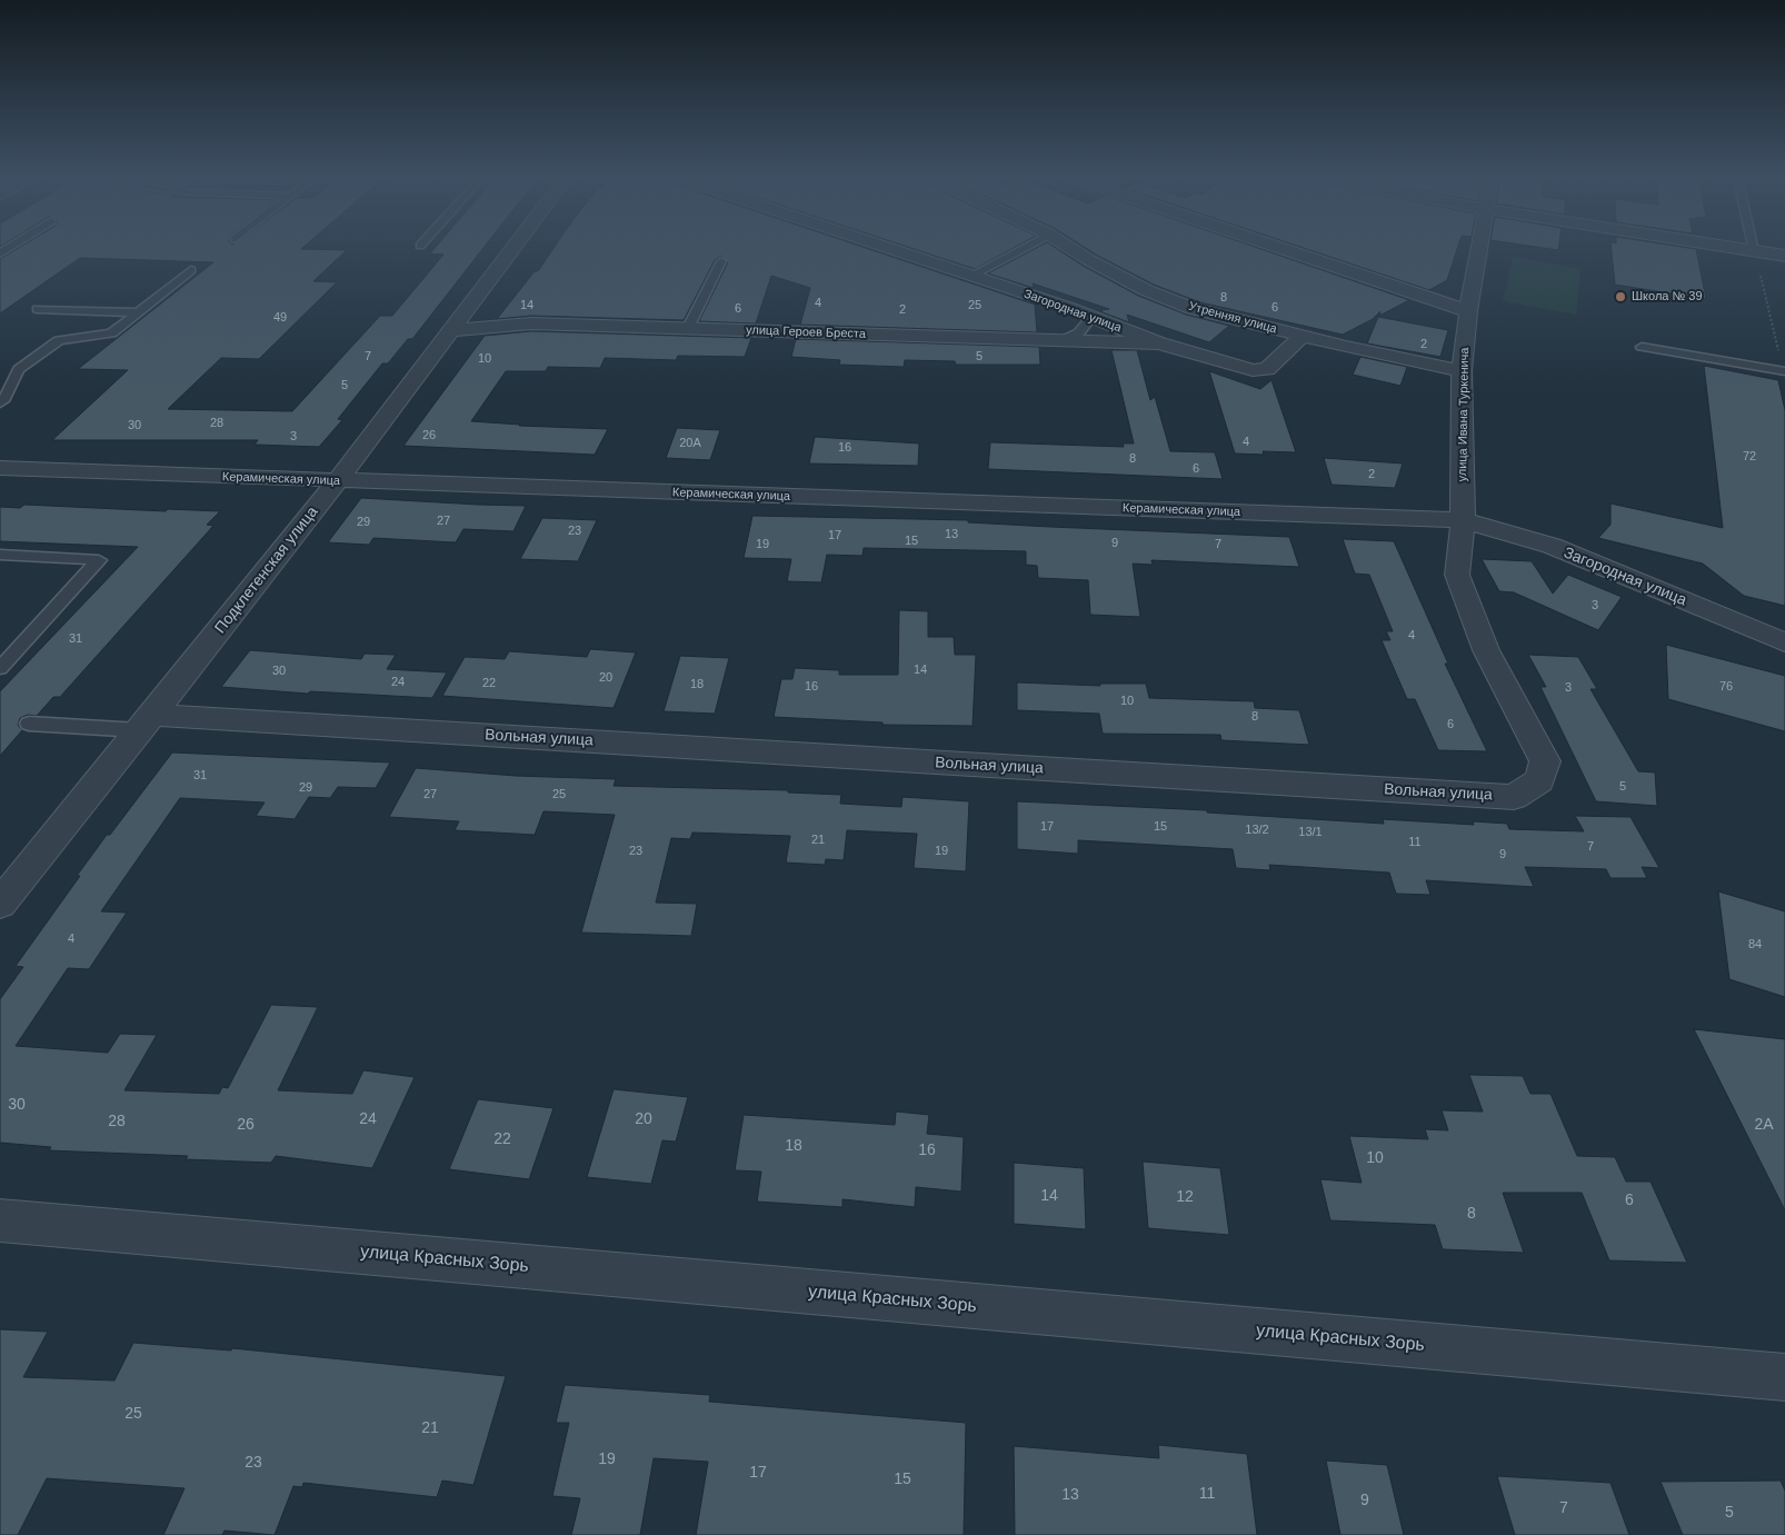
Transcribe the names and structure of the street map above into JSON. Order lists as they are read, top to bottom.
{
  "streets": {
    "street": [
      "Загородная улица",
      "Утренняя улица",
      "улица Героев Бреста",
      "улица Ивана Туркенича",
      "Керамическая улица",
      "Подклетенская улица",
      "Вольная улица",
      "улица Красных Зорь"
    ]
  },
  "crossings": [
    ["Загородная улица", "Утренняя улица"],
    ["Загородная улица", "улица Героев Бреста"],
    ["Загородная улица", "улица Ивана Туркенича"],
    ["Загородная улица", "Керамическая улица"],
    ["Загородная улица", "Вольная улица"],
    ["Утренняя улица", "улица Ивана Туркенича"],
    ["улица Героев Бреста", "Подклетенская улица"],
    ["улица Ивана Туркенича", "Керамическая улица"],
    ["улица Ивана Туркенича", "Вольная улица"],
    ["Керамическая улица", "Подклетенская улица"],
    ["Керамическая улица", "Вольная улица"],
    ["Подклетенская улица", "Вольная улица"]
  ],
  "places": ["Школа № 39"],
  "house_numbers": [
    "8",
    "4",
    "14",
    "25",
    "6",
    "6",
    "2",
    "49",
    "2",
    "7",
    "5",
    "10",
    "5",
    "28",
    "30",
    "26",
    "3",
    "4",
    "20А",
    "16",
    "72",
    "8",
    "6",
    "2",
    "27",
    "29",
    "23",
    "13",
    "17",
    "15",
    "9",
    "19",
    "7",
    "3",
    "4",
    "31",
    "14",
    "30",
    "20",
    "24",
    "22",
    "18",
    "16",
    "76",
    "3",
    "10",
    "8",
    "6",
    "31",
    "5",
    "29",
    "27",
    "25",
    "17",
    "15",
    "13/2",
    "13/1",
    "21",
    "11",
    "7",
    "23",
    "19",
    "9",
    "4",
    "84",
    "30",
    "24",
    "20",
    "28",
    "26",
    "2А",
    "22",
    "18",
    "16",
    "10",
    "14",
    "12",
    "6",
    "8",
    "25",
    "21",
    "19",
    "23",
    "17",
    "15",
    "11",
    "13",
    "9",
    "7",
    "5"
  ]
}
